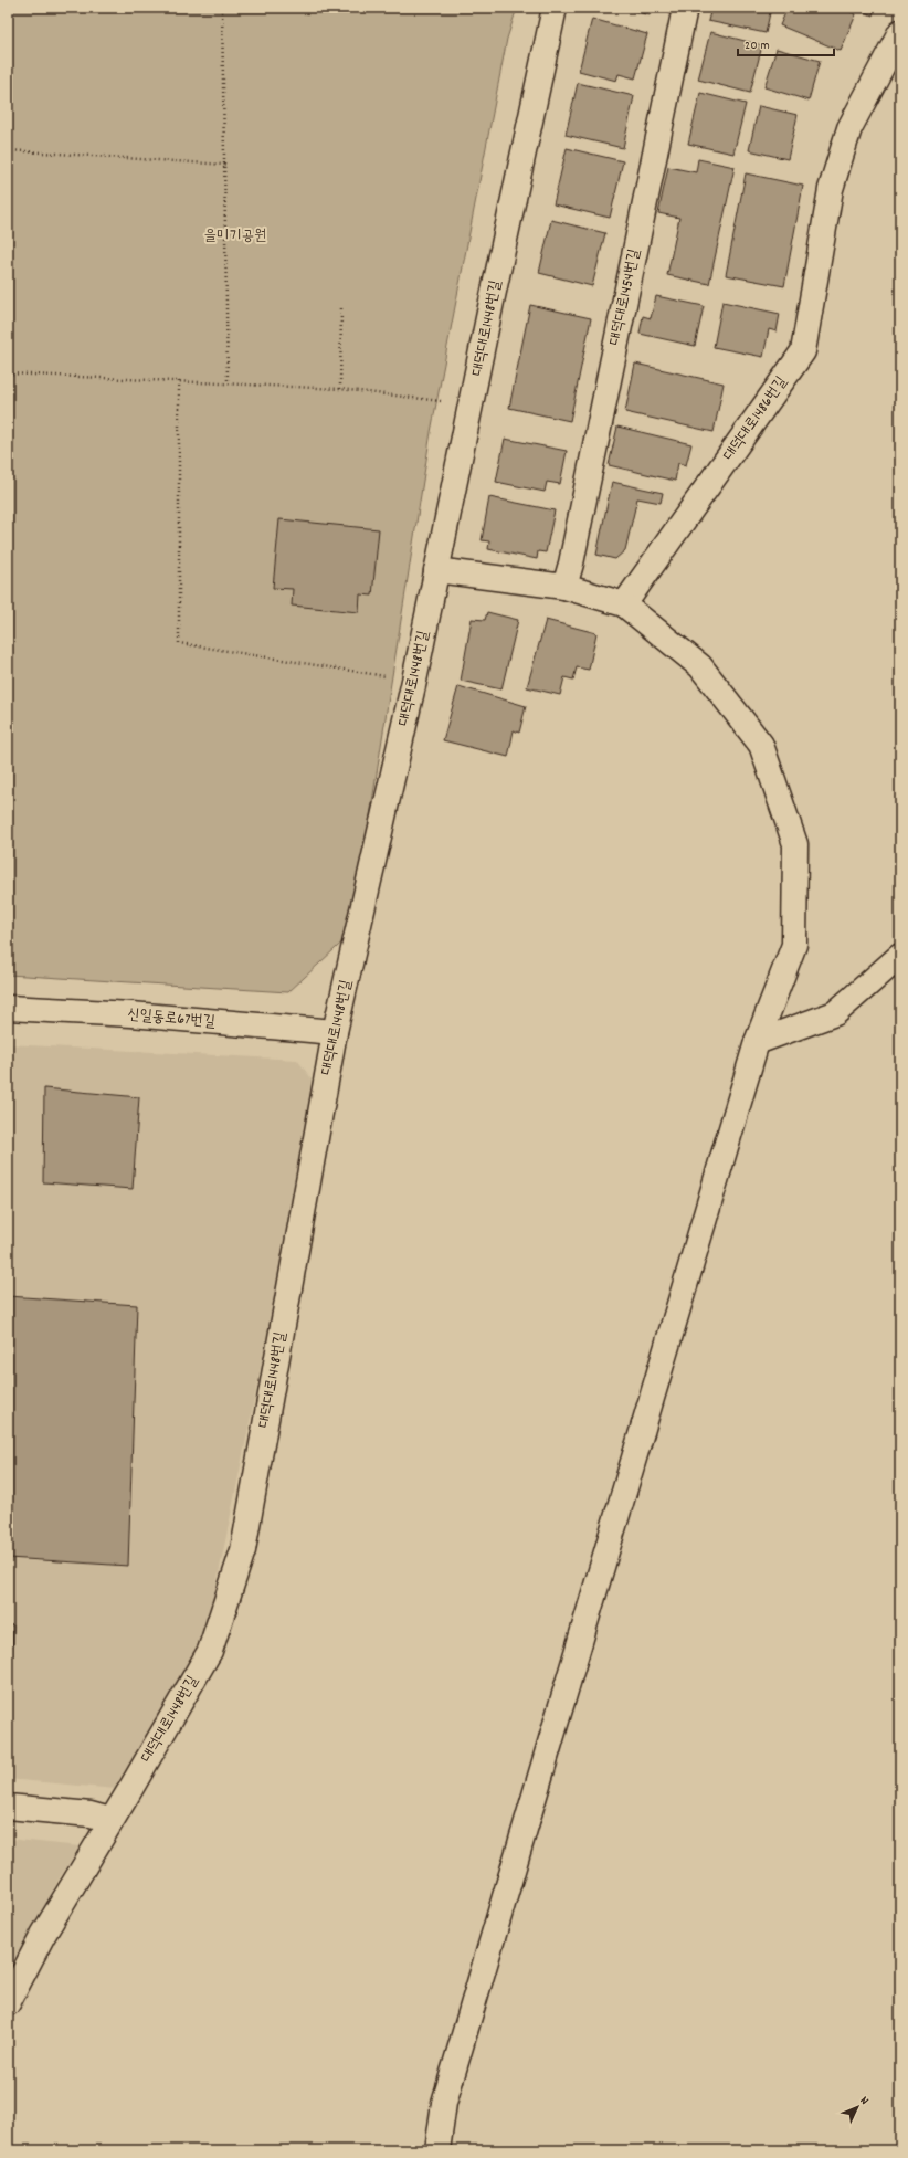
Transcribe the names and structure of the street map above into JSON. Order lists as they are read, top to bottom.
{
  "streets": {
    "street": [
      "대덕대로1454번길",
      "대덕대로1448번길",
      "대덕대로1486번길",
      "신일동로67번길"
    ]
  },
  "crossings": [
    ["대덕대로1448번길", "신일동로67번길"]
  ],
  "parks": ["을미기공원"],
  "scale_bar": "20 m",
  "north": "top right"
}
